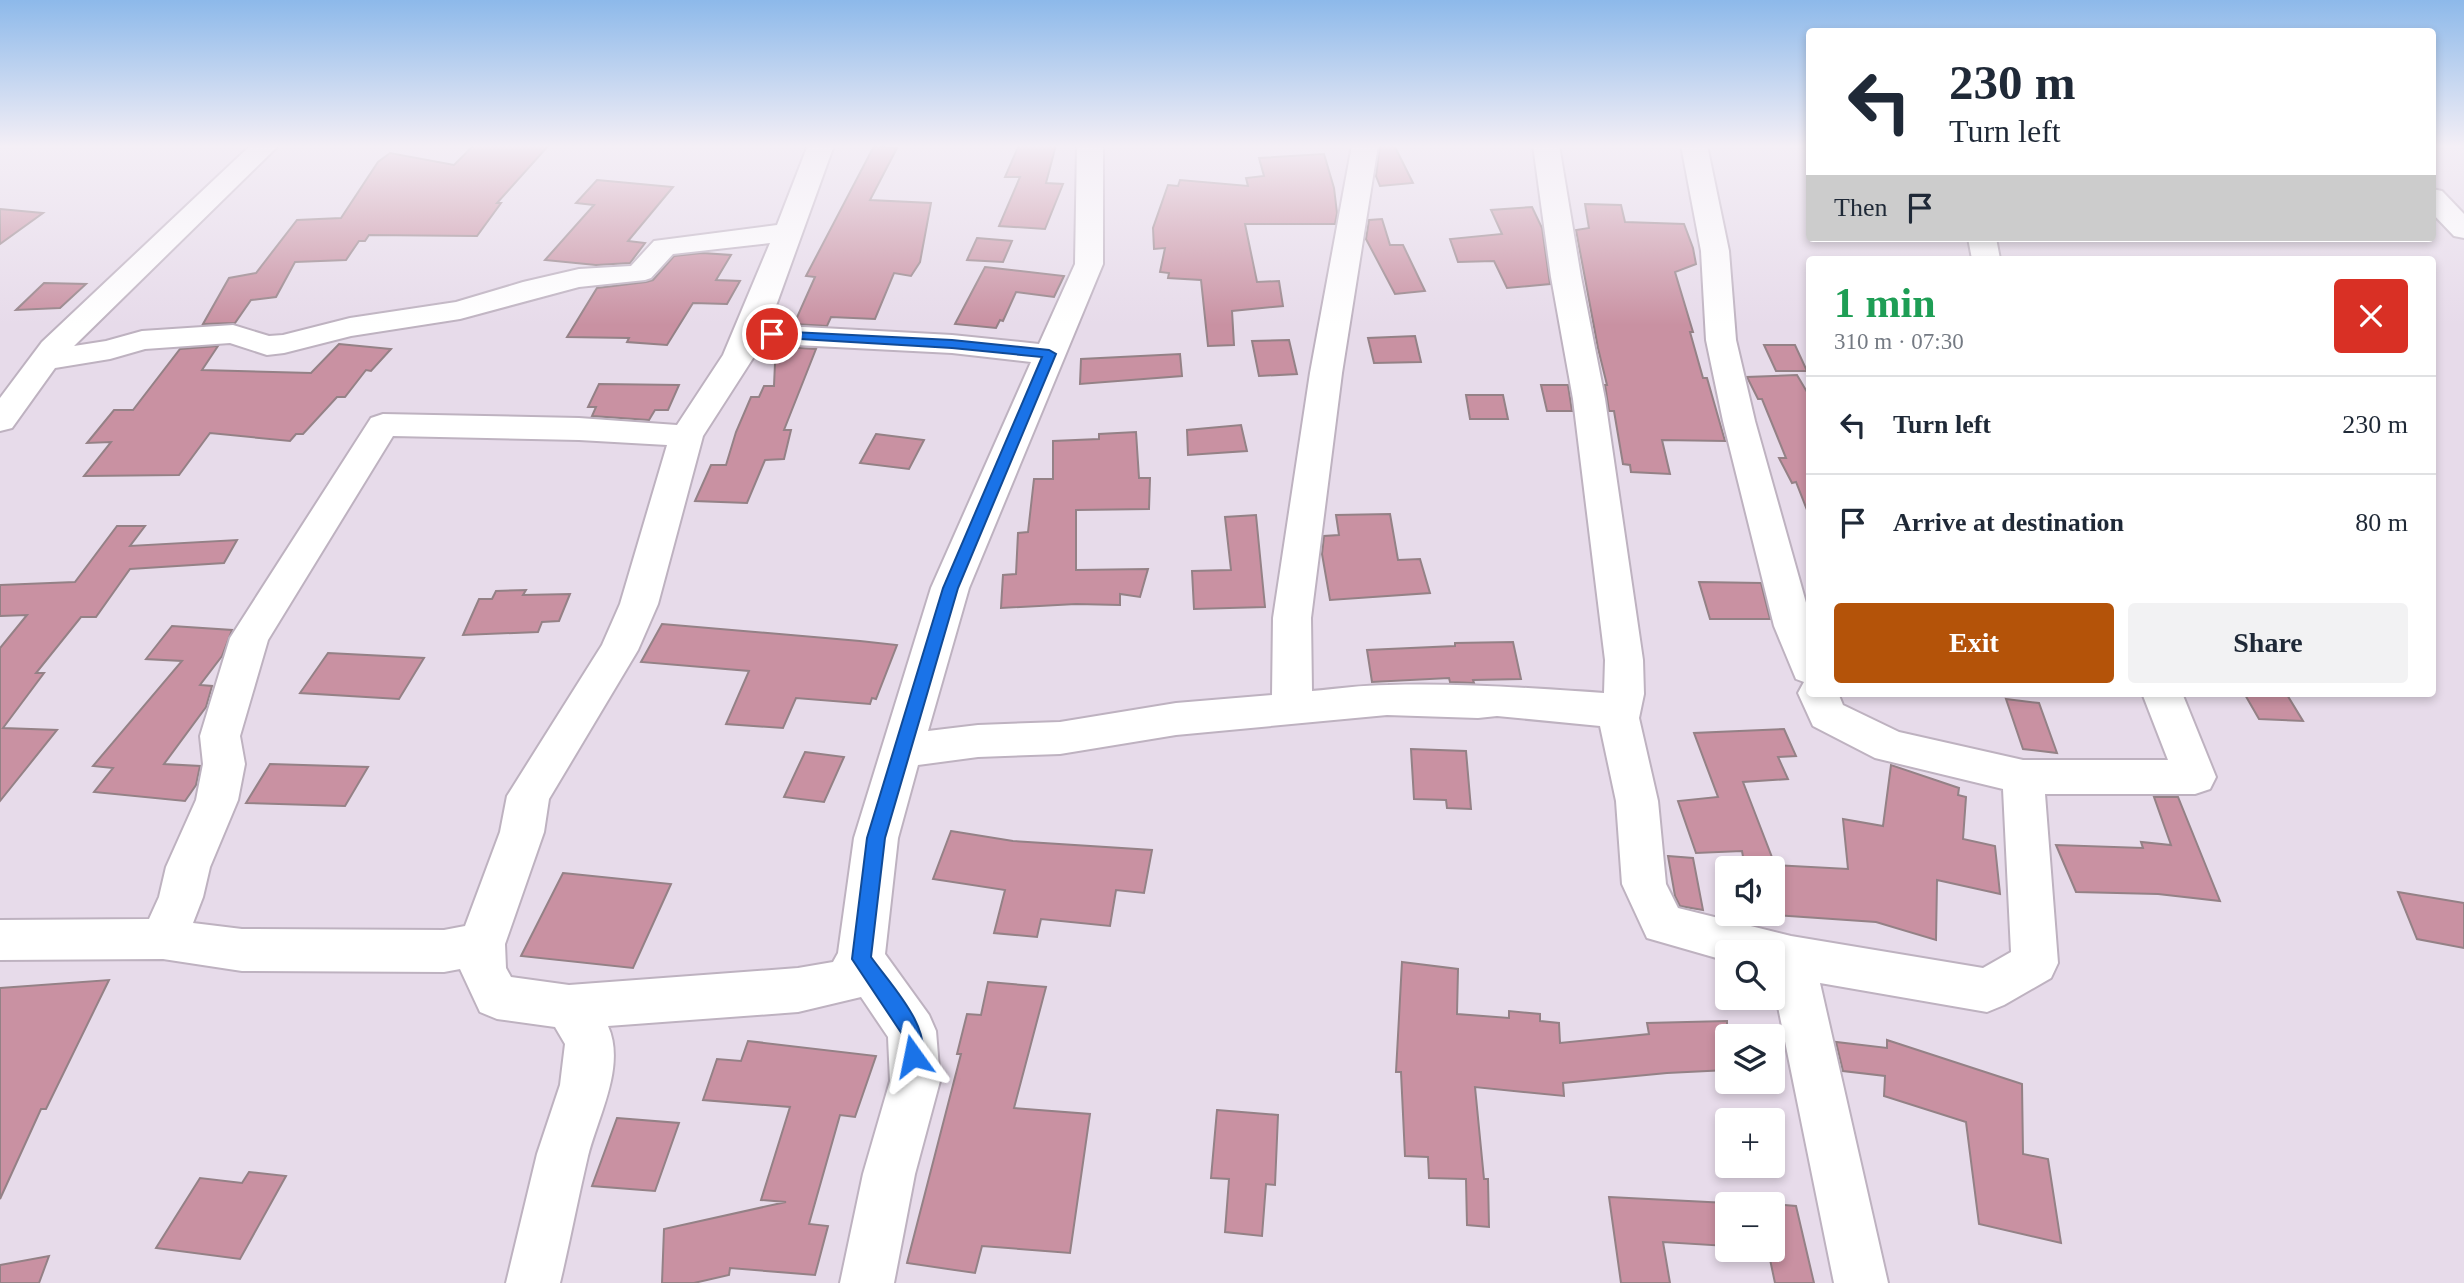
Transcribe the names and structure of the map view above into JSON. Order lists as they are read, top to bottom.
{
  "page": {
    "turn": ["230 m", "Turn left"],
    "then": "Then",
    "heading": ["1 min", "310 m · 07:30"],
    "list": [
      {
        "name": "Turn left",
        "value": "230 m"
      },
      {
        "name": "Arrive at destination",
        "value": "80 m"
      }
    ],
    "buttons": ["Exit", "Share"],
    "map_buttons": ["+", "−"]
  }
}
